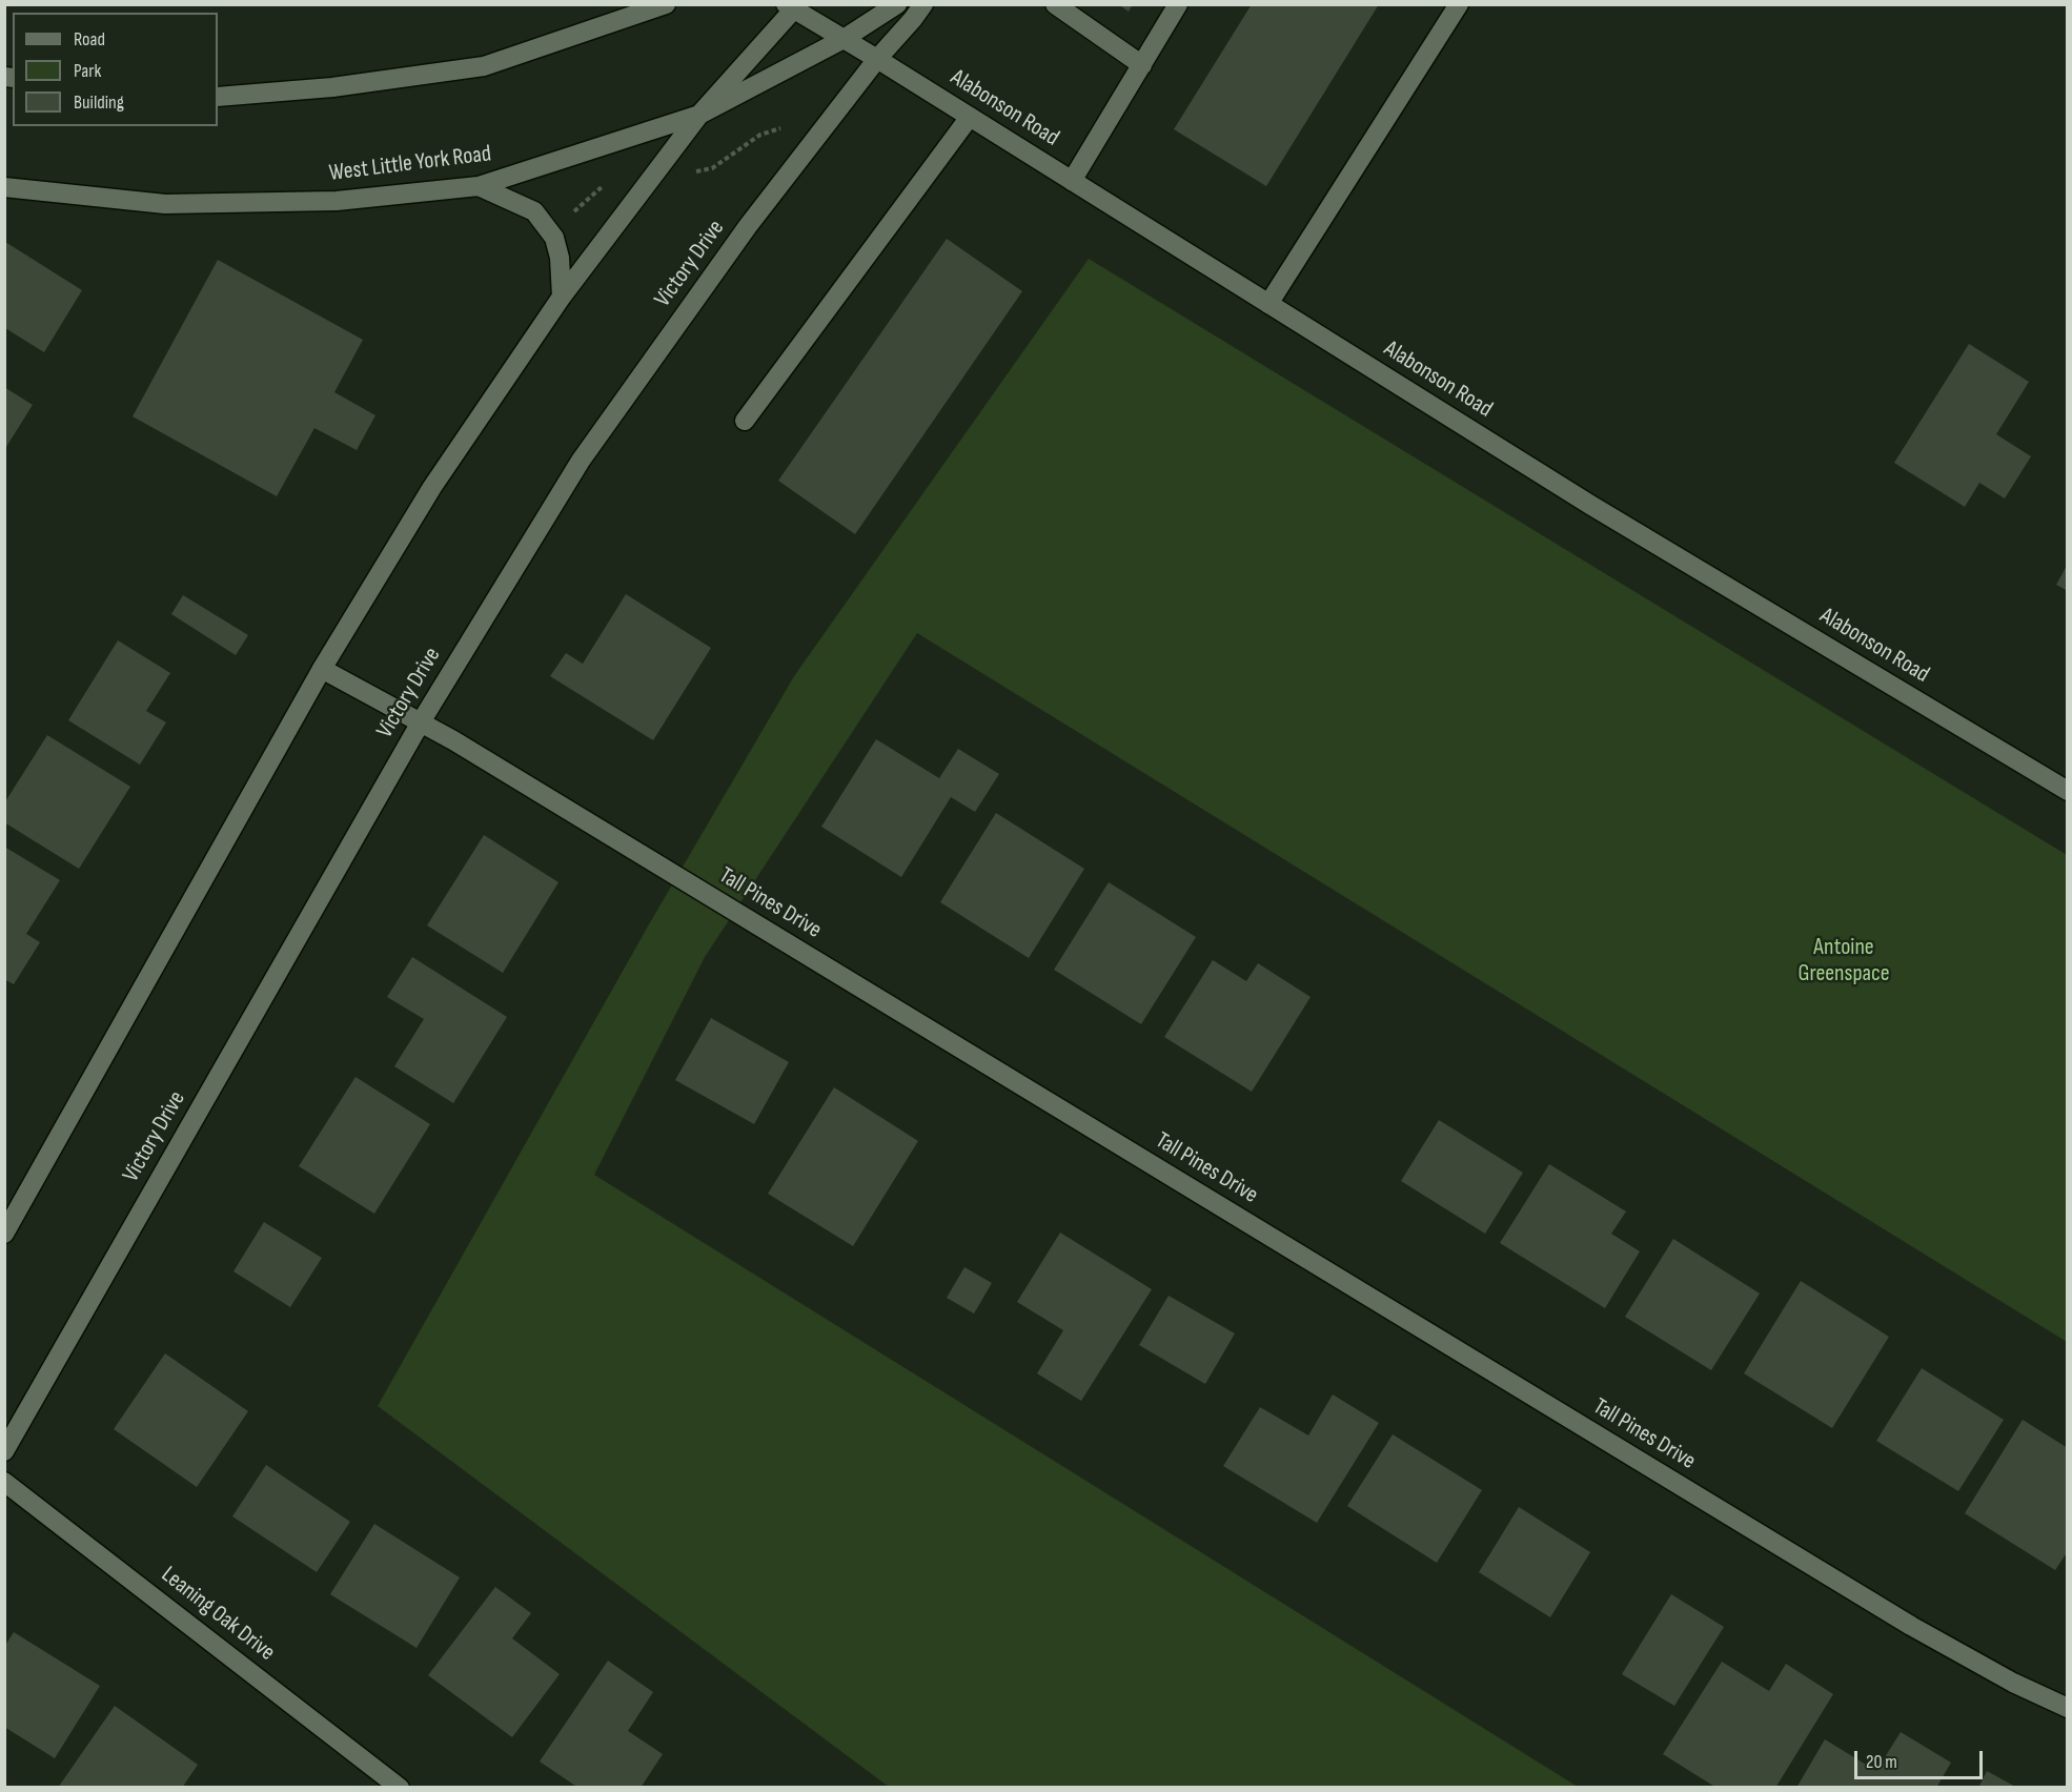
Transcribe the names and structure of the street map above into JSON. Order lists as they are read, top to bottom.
{
  "streets": {
    "street": [
      "Alabonson Road",
      "West Little York Road",
      "Victory Drive",
      "Tall Pines Drive",
      "Leaning Oak Drive"
    ]
  },
  "crossings": [
    ["Alabonson Road", "West Little York Road"],
    ["Alabonson Road", "Victory Drive"],
    ["Victory Drive", "Tall Pines Drive"]
  ],
  "parks": ["Antoine Greenspace"],
  "legend": ["Road", "Park", "Building"],
  "scale_bar": "20 m"
}
